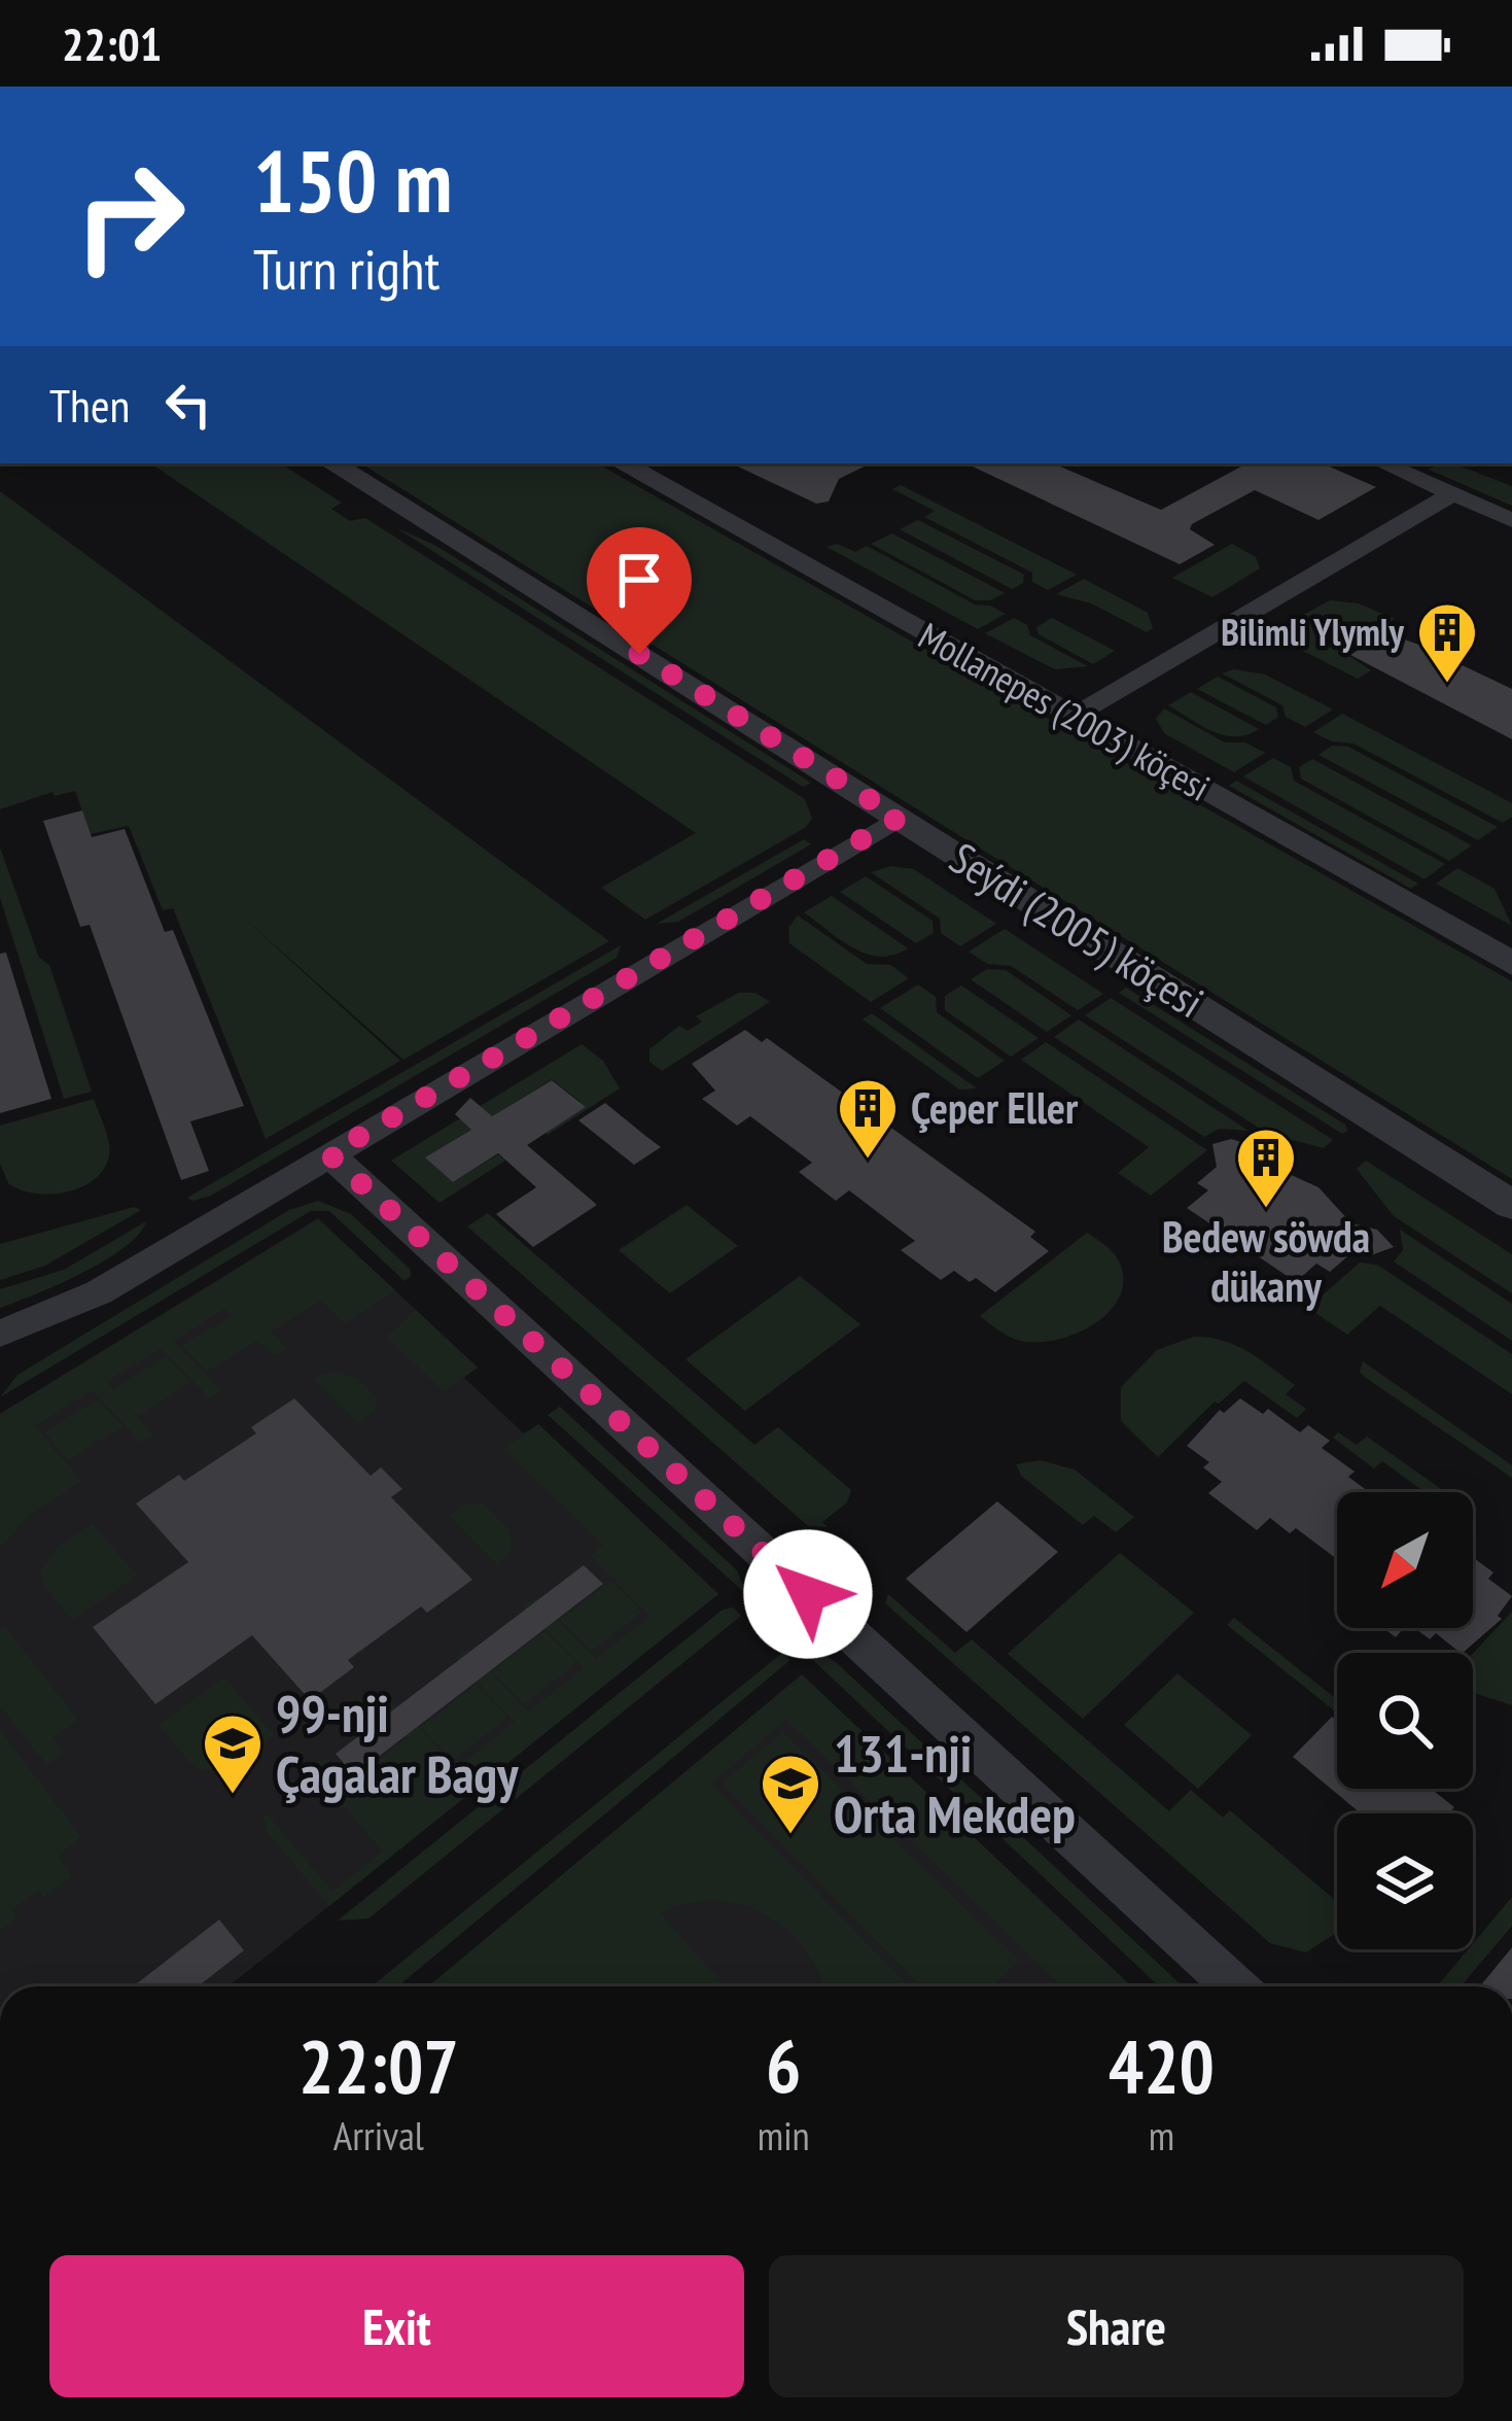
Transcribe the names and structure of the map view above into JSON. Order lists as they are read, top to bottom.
{
  "streets": {
    "street": ["Mollanepes (2003) köçesi", "Seýdi (2005) köçesi"]
  },
  "places": {
    "building": ["Bilimli Ylymly", "Çeper Eller", "Bedew söwda dükany"],
    "school or university": ["99-nji Çagalar Bagy", "131-nji Orta Mekdep"]
  },
  "north": "bottom left",
  "page": {
    "status": "22:01",
    "turn": ["150 m", "Turn right"],
    "then": "Then",
    "eta": [
      "22:07",
      "Arrival",
      "6",
      "min",
      "420",
      "m"
    ],
    "buttons": ["Exit", "Share"]
  }
}
